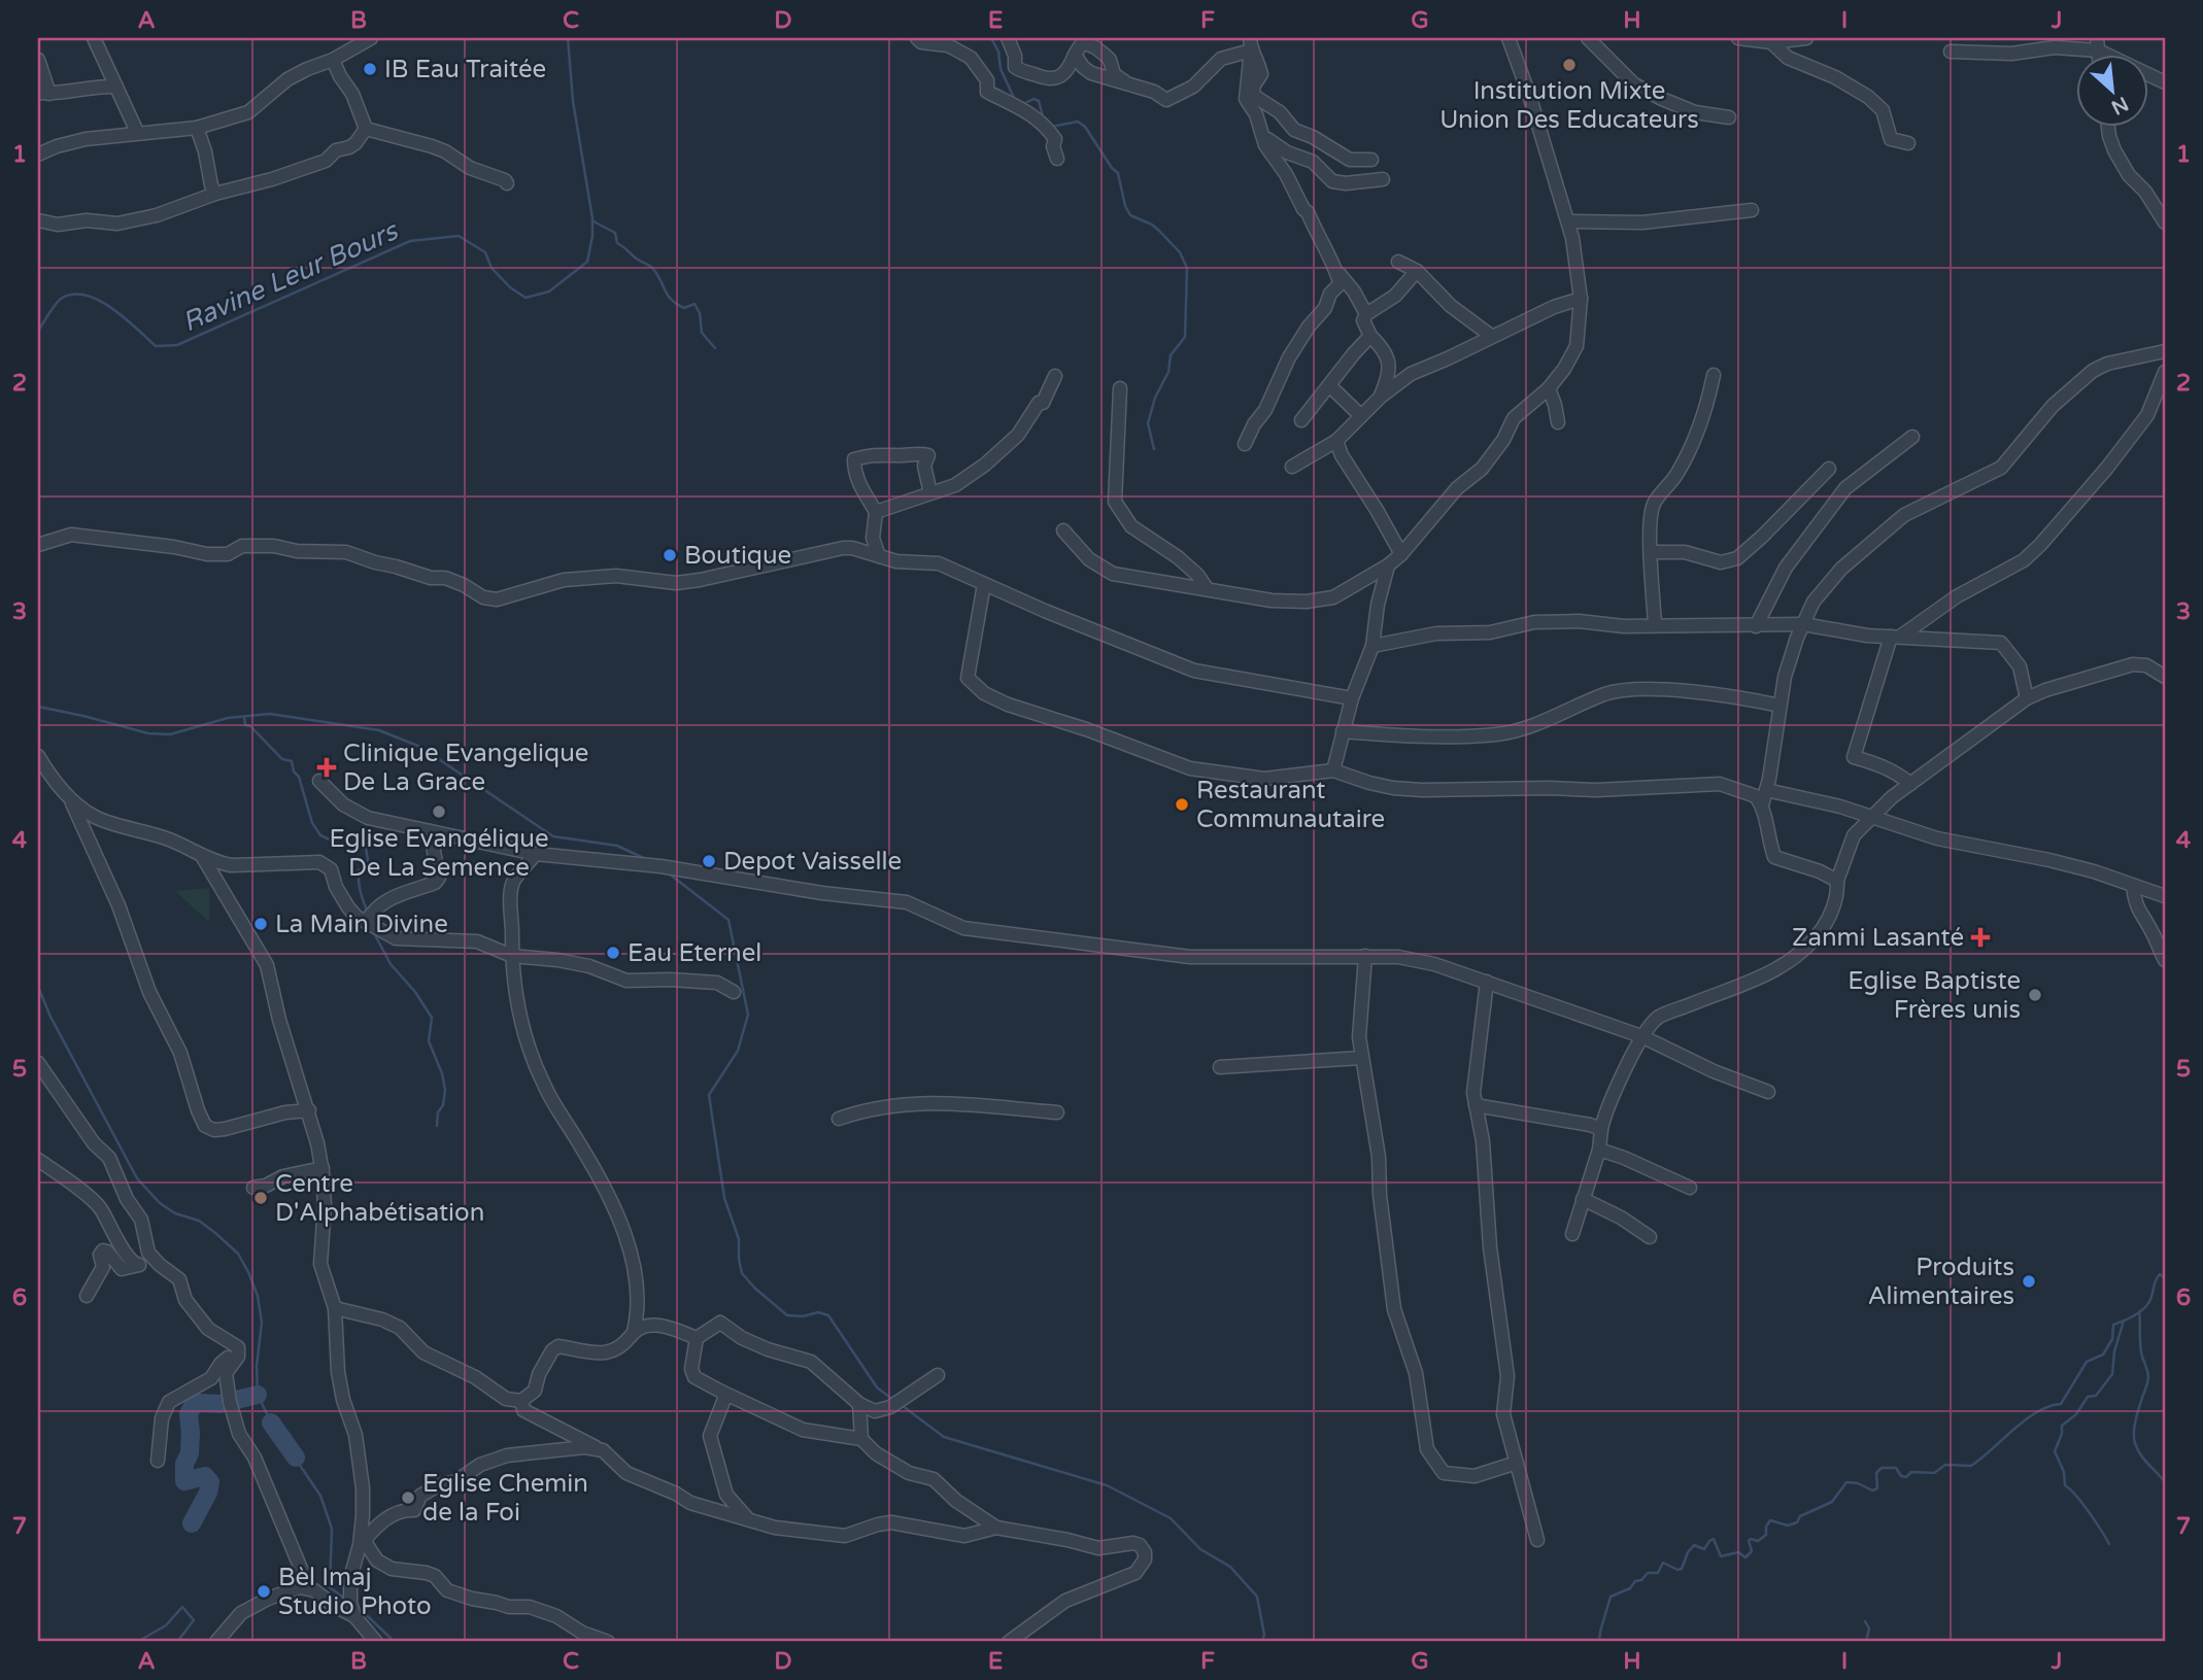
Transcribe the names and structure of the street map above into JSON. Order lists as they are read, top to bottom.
{
  "water": ["Ravine Leur Bours"],
  "places": {
    "other": [
      "Institution Mixte Union Des Educateurs",
      "IB Eau Traitée",
      "Boutique",
      "Restaurant Communautaire",
      "Eglise Evangélique De La Semence",
      "Depot Vaisselle",
      "La Main Divine",
      "Eau Eternel",
      "Eglise Baptiste Frères unis",
      "Centre D'Alphabétisation",
      "Produits Alimentaires",
      "Eglise Chemin de la Foi",
      "Bèl Imaj Studio Photo"
    ],
    "health": ["Clinique Evangelique De La Grace", "Zanmi Lasanté"]
  },
  "north": "bottom right",
  "grid": {
    "columns": [
      "A",
      "B",
      "C",
      "D",
      "E",
      "F",
      "G",
      "H",
      "I",
      "J"
    ],
    "rows": [
      "1",
      "2",
      "3",
      "4",
      "5",
      "6",
      "7"
    ]
  }
}
